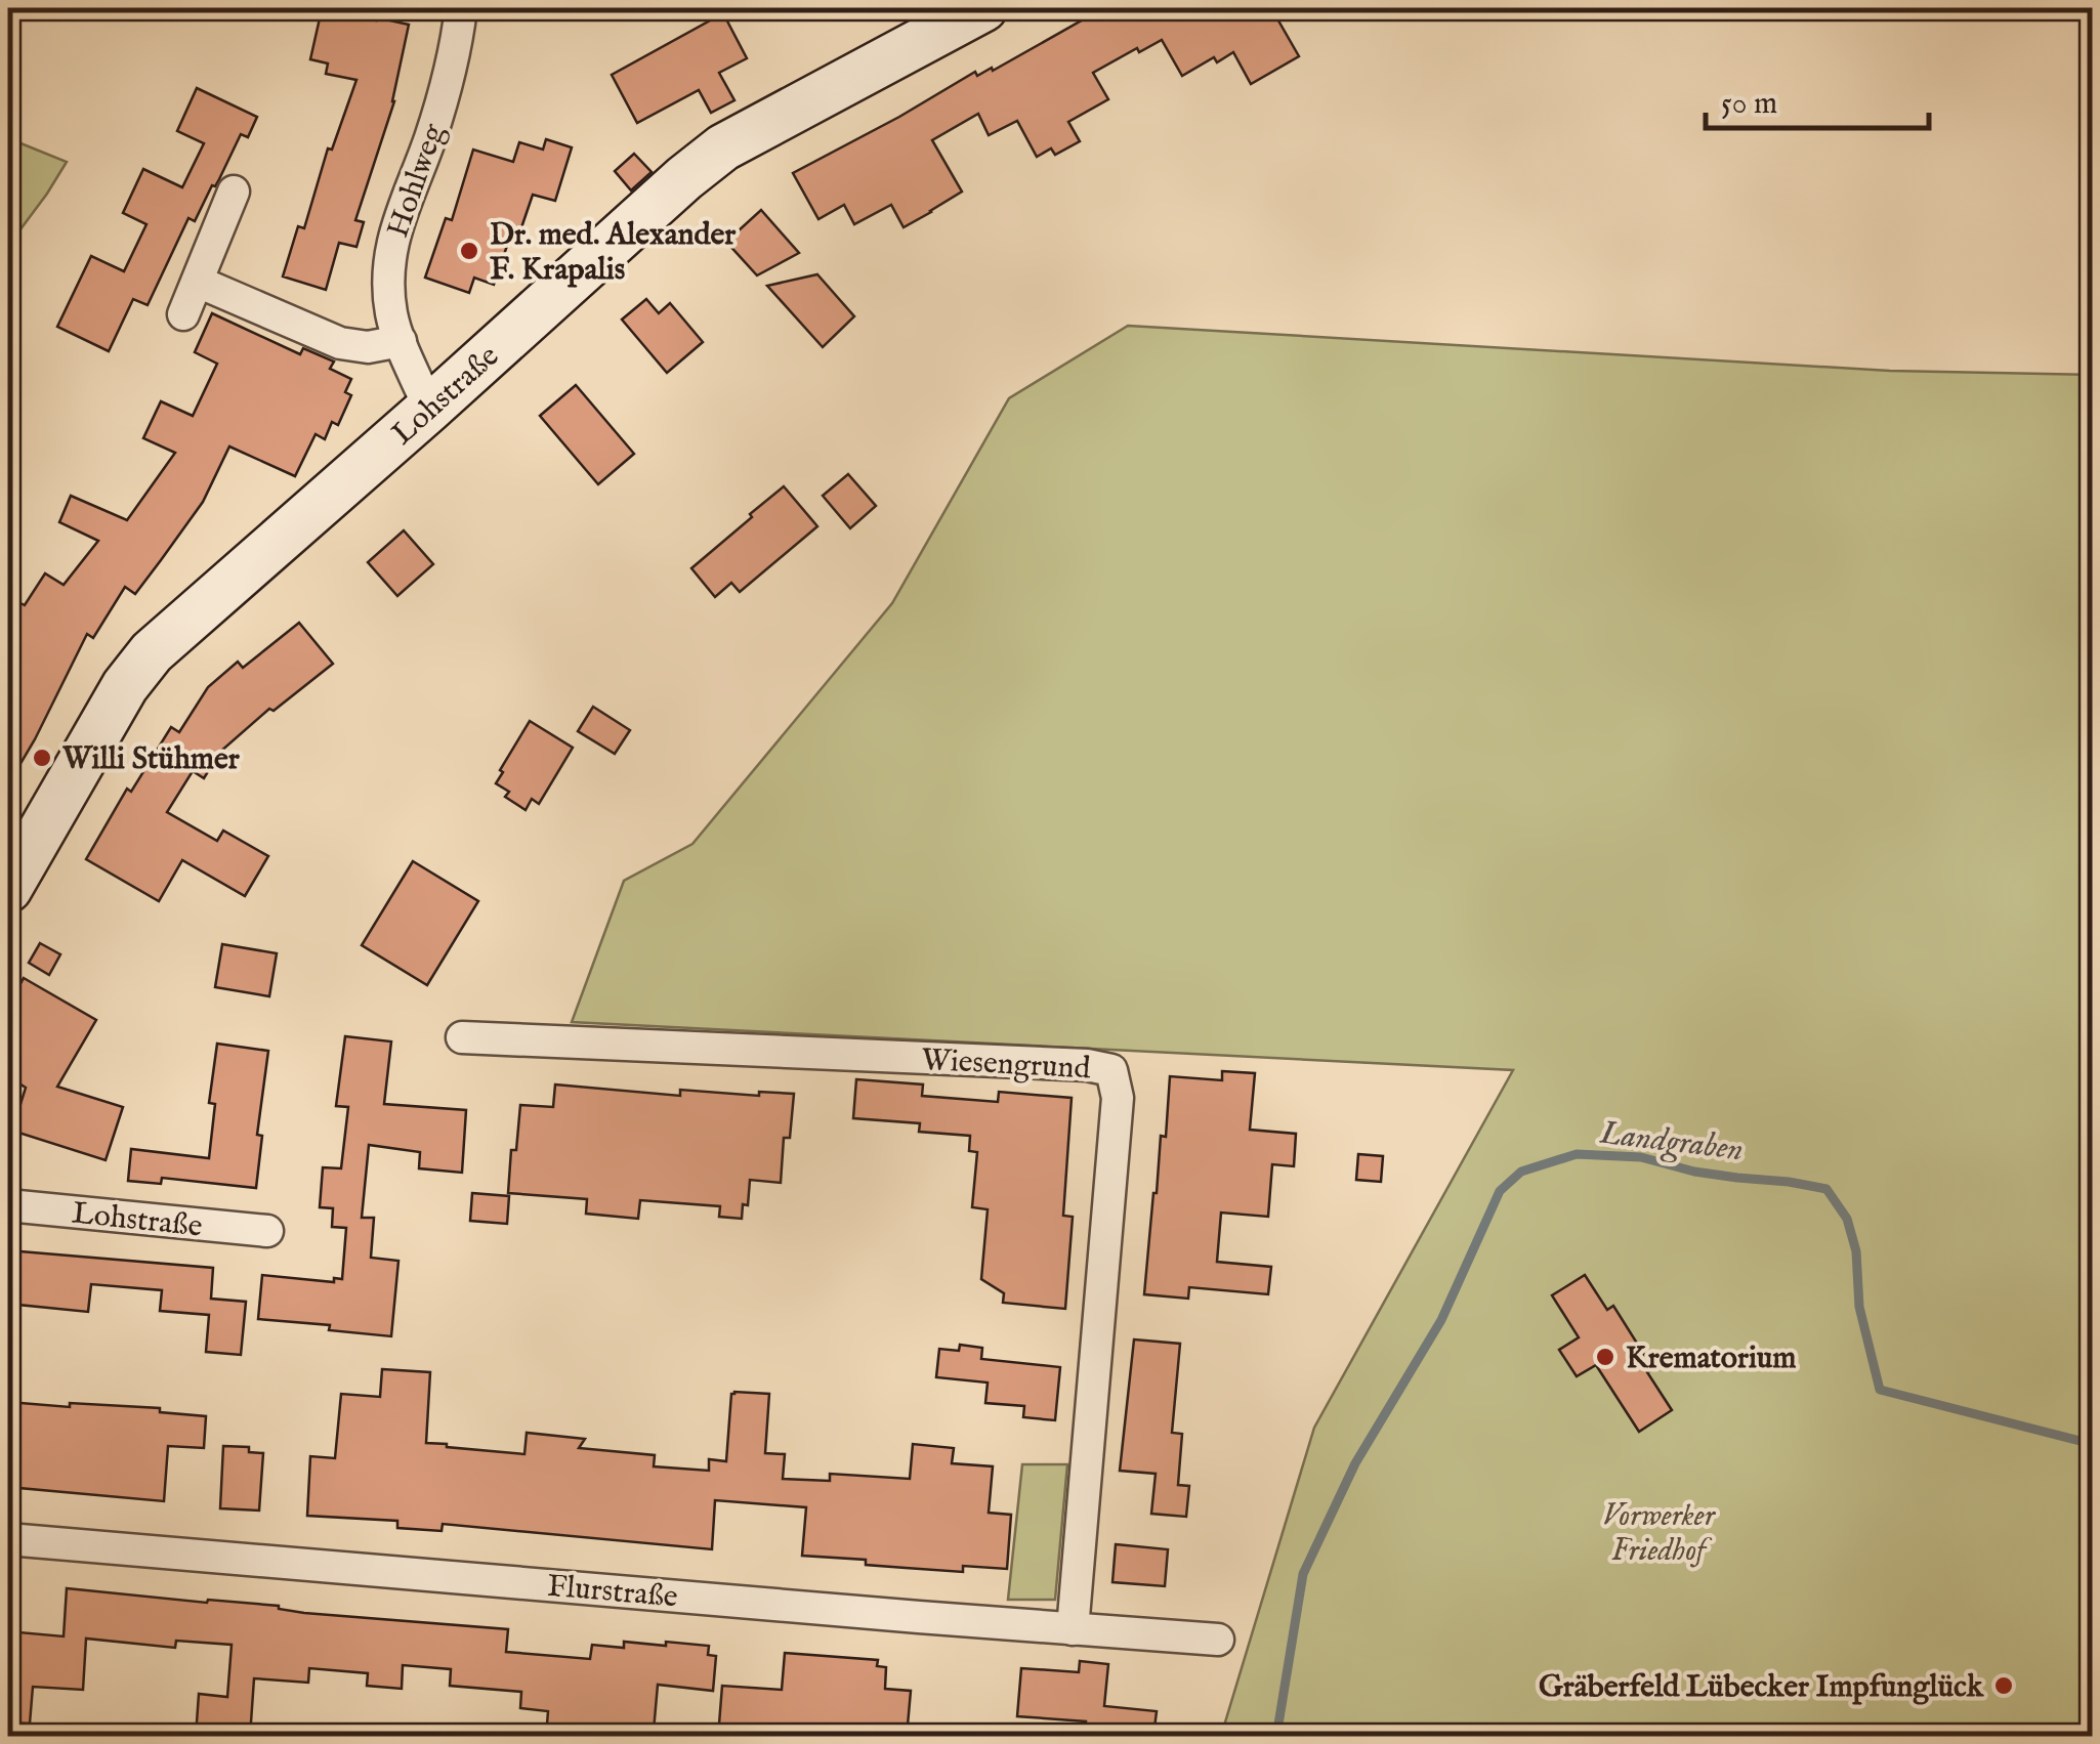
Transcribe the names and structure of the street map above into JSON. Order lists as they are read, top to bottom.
{
  "streets": {
    "main road": ["Lohstraße"],
    "street": ["Hohlweg", "Wiesengrund", "Flurstraße"]
  },
  "crossings": [
    ["Hohlweg", "Lohstraße"],
    ["Wiesengrund", "Flurstraße"]
  ],
  "water": ["Landgraben"],
  "parks": ["Vorwerker Friedhof"],
  "places": [
    "Dr. med. Alexander F. Krapalis",
    "Willi Stühmer",
    "Krematorium",
    "Gräberfeld Lübecker Impfunglück"
  ],
  "scale_bar": "50 m"
}
